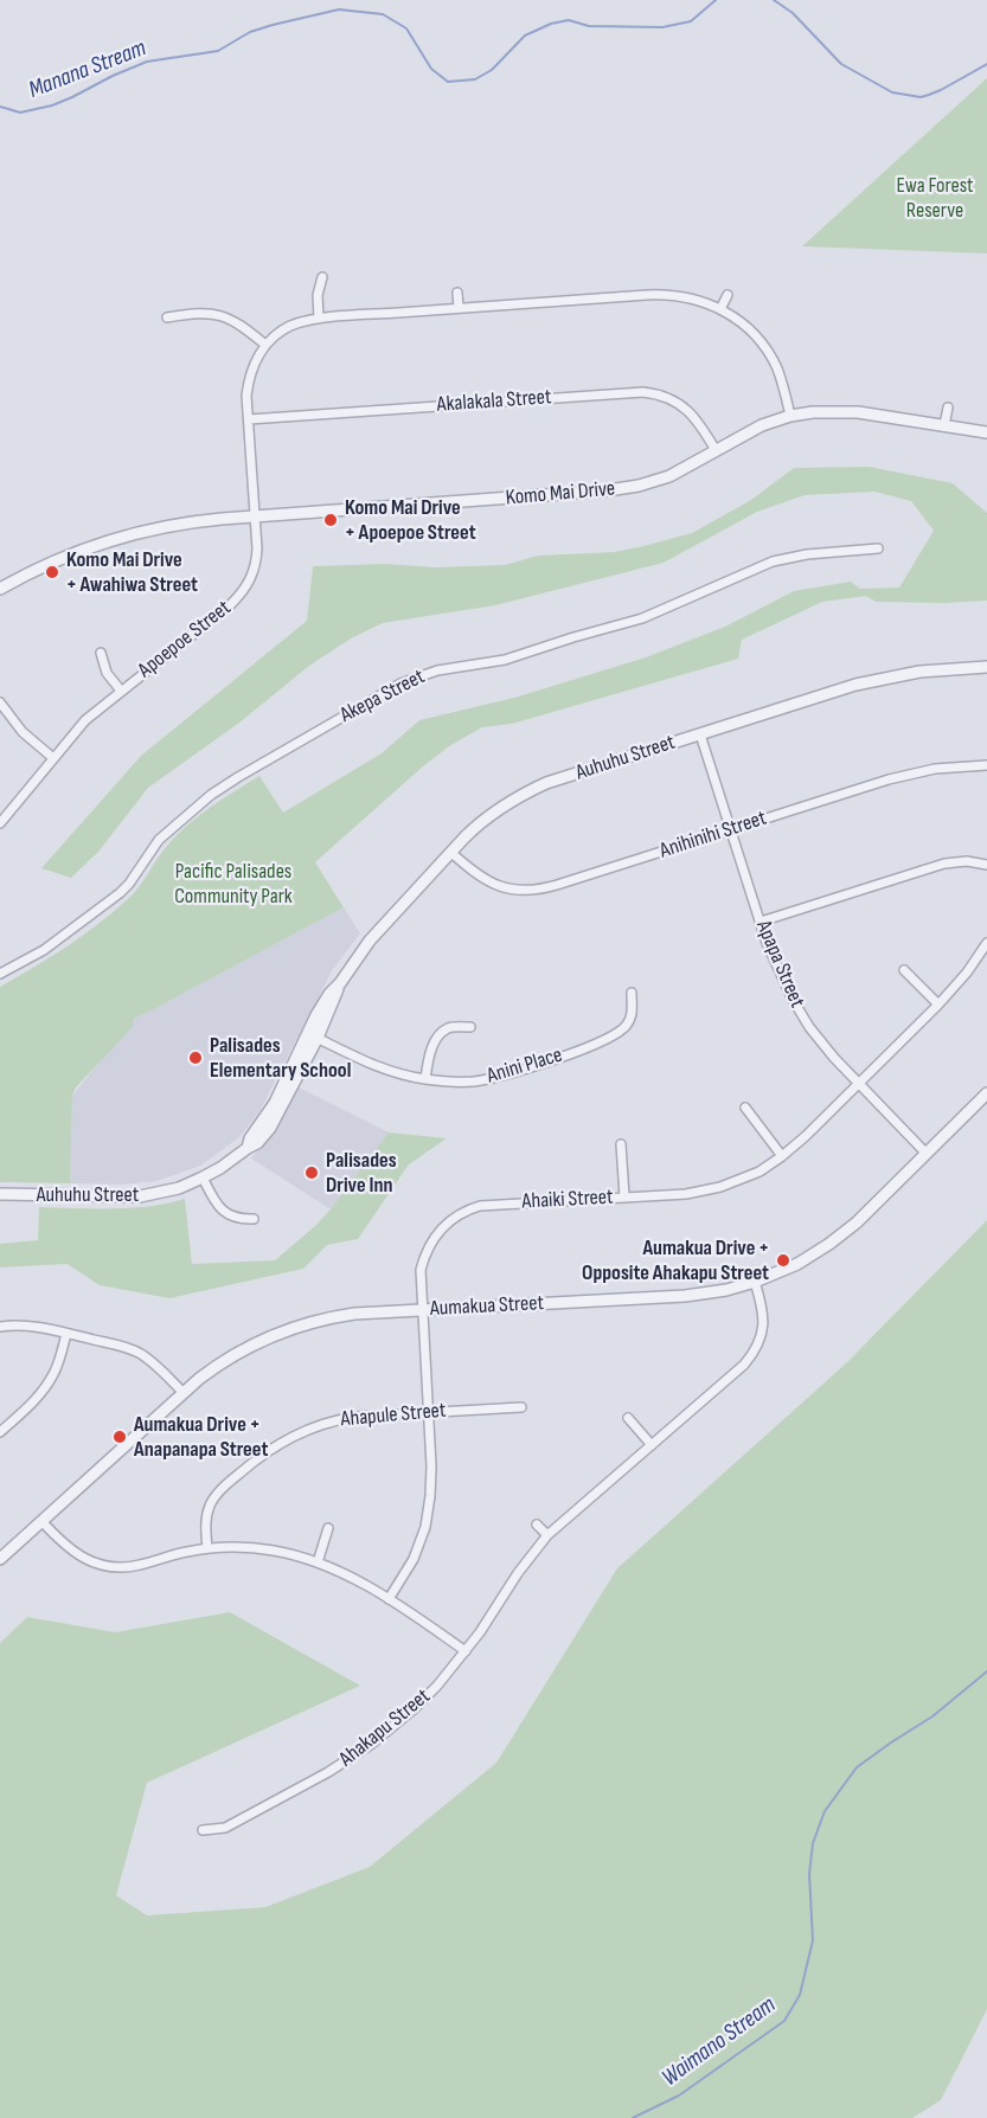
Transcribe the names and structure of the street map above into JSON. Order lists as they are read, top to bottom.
{
  "streets": {
    "street": [
      "Akalakala Street",
      "Komo Mai Drive",
      "Apoepoe Street",
      "Akepa Street",
      "Auhuhu Street",
      "Anihinihi Street",
      "Apapa Street",
      "Anini Place",
      "Ahaiki Street",
      "Aumakua Street",
      "Ahapule Street",
      "Ahakapu Street"
    ]
  },
  "crossings": [
    ["Akalakala Street", "Komo Mai Drive"],
    ["Akalakala Street", "Apoepoe Street"],
    ["Komo Mai Drive", "Apoepoe Street"],
    ["Auhuhu Street", "Anihinihi Street"],
    ["Auhuhu Street", "Apapa Street"],
    ["Auhuhu Street", "Anini Place"],
    ["Anihinihi Street", "Apapa Street"],
    ["Apapa Street", "Ahaiki Street"],
    ["Apapa Street", "Aumakua Street"],
    ["Ahaiki Street", "Aumakua Street"],
    ["Ahaiki Street", "Ahapule Street"],
    ["Aumakua Street", "Ahakapu Street"]
  ],
  "water": ["Manana Stream", "Waimano Stream"],
  "parks": ["Ewa Forest Reserve", "Pacific Palisades Community Park"],
  "places": [
    "Komo Mai Drive + Apoepoe Street",
    "Komo Mai Drive + Awahiwa Street",
    "Palisades Elementary School",
    "Palisades Drive Inn",
    "Aumakua Drive + Opposite Ahakapu Street",
    "Aumakua Drive + Anapanapa Street"
  ]
}
